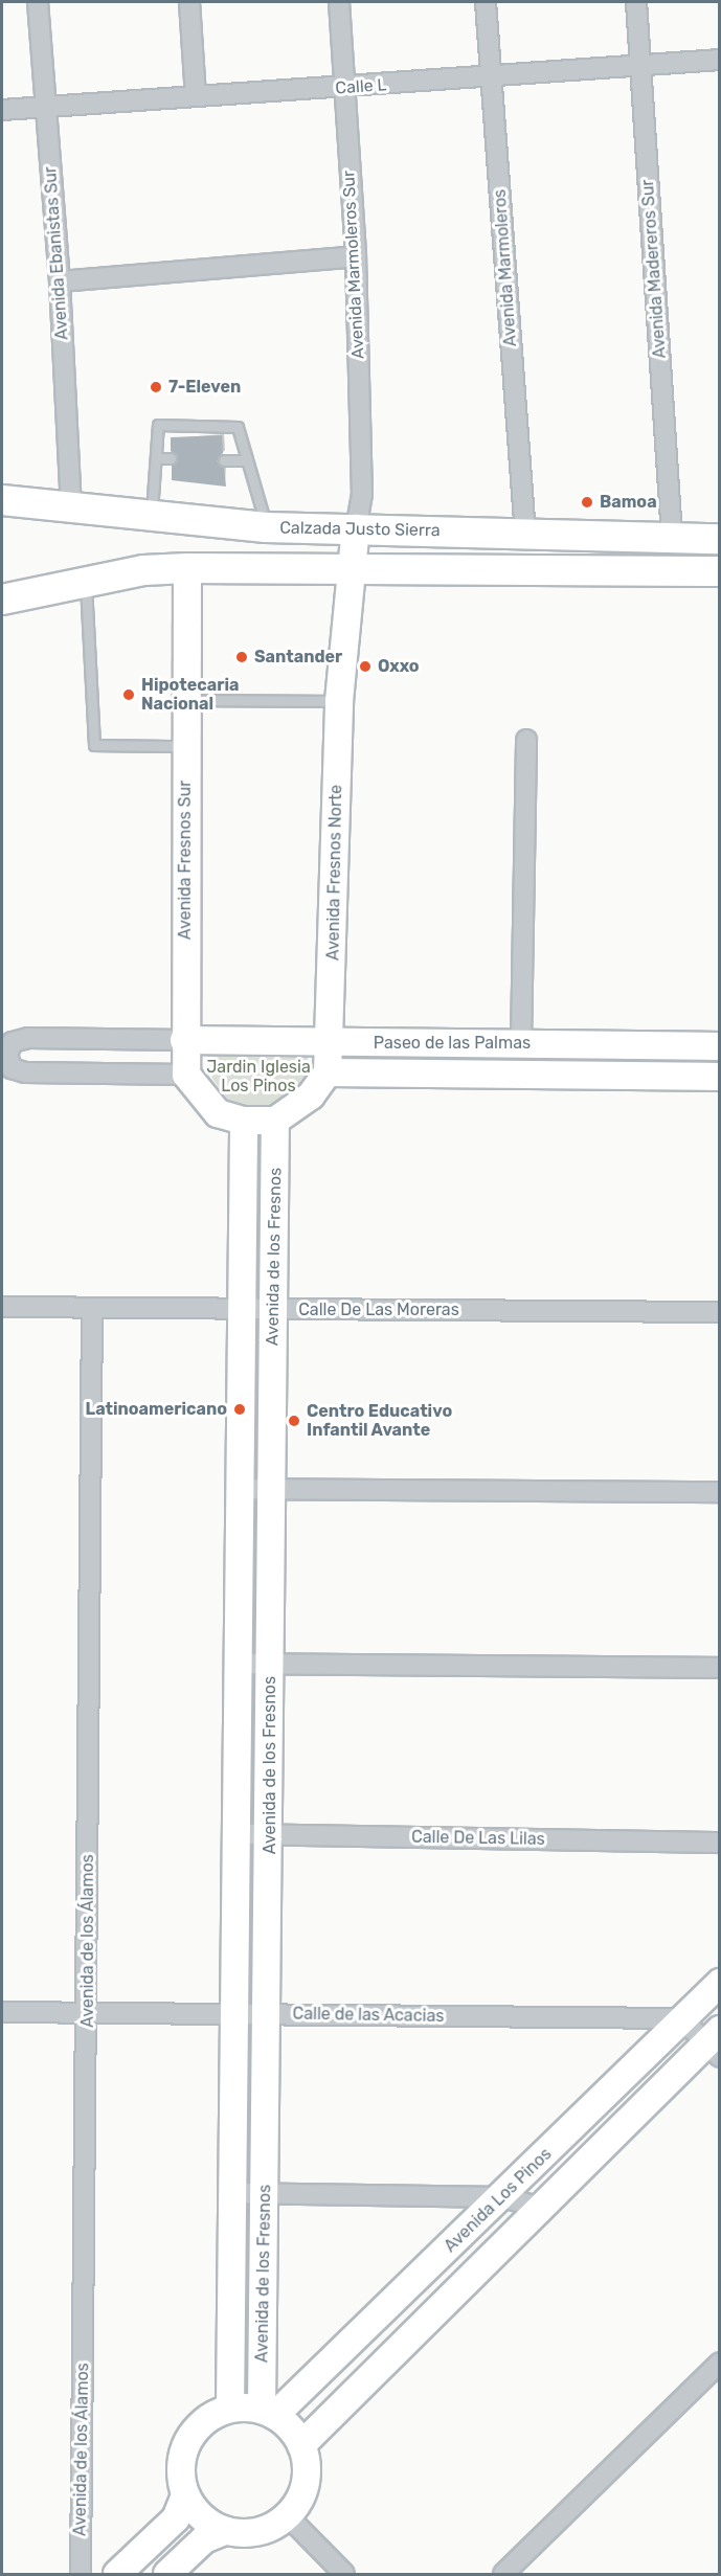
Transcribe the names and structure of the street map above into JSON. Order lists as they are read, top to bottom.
{
  "streets": {
    "main road": ["Calzada Justo Sierra"],
    "street": [
      "Calle L",
      "Avenida Ebanistas Sur",
      "Avenida Marmoleros Sur",
      "Avenida Marmoleros",
      "Avenida Madereros Sur",
      "Avenida Fresnos Sur",
      "Avenida Fresnos Norte",
      "Paseo de las Palmas",
      "Avenida de los Fresnos",
      "Calle De Las Moreras",
      "Calle De Las Lilas",
      "Avenida de los Álamos",
      "Calle de las Acacias",
      "Avenida Los Pinos"
    ]
  },
  "crossings": [
    ["Calle L", "Avenida Ebanistas Sur"],
    ["Calle L", "Avenida Marmoleros Sur"],
    ["Calle L", "Avenida Marmoleros"],
    ["Calle L", "Avenida Madereros Sur"],
    ["Avenida Ebanistas Sur", "Calzada Justo Sierra"],
    ["Avenida Marmoleros Sur", "Calzada Justo Sierra"],
    ["Avenida Marmoleros Sur", "Avenida Fresnos Norte"],
    ["Avenida Marmoleros", "Calzada Justo Sierra"],
    ["Avenida Madereros Sur", "Calzada Justo Sierra"],
    ["Calzada Justo Sierra", "Avenida Fresnos Norte"],
    ["Avenida Fresnos Sur", "Paseo de las Palmas"],
    ["Avenida Fresnos Norte", "Paseo de las Palmas"],
    ["Avenida de los Fresnos", "Calle De Las Moreras"],
    ["Avenida de los Fresnos", "Calle De Las Lilas"],
    ["Avenida de los Fresnos", "Calle de las Acacias"],
    ["Avenida de los Fresnos", "Avenida Los Pinos"],
    ["Calle De Las Moreras", "Avenida de los Álamos"],
    ["Avenida de los Álamos", "Calle de las Acacias"],
    ["Calle de las Acacias", "Avenida Los Pinos"]
  ],
  "parks": ["Jardin Iglesia Los Pinos"],
  "places": [
    "7-Eleven",
    "Bamoa",
    "Santander",
    "Oxxo",
    "Hipotecaria Nacional",
    "Latinoamericano",
    "Centro Educativo Infantil Avante"
  ]
}
